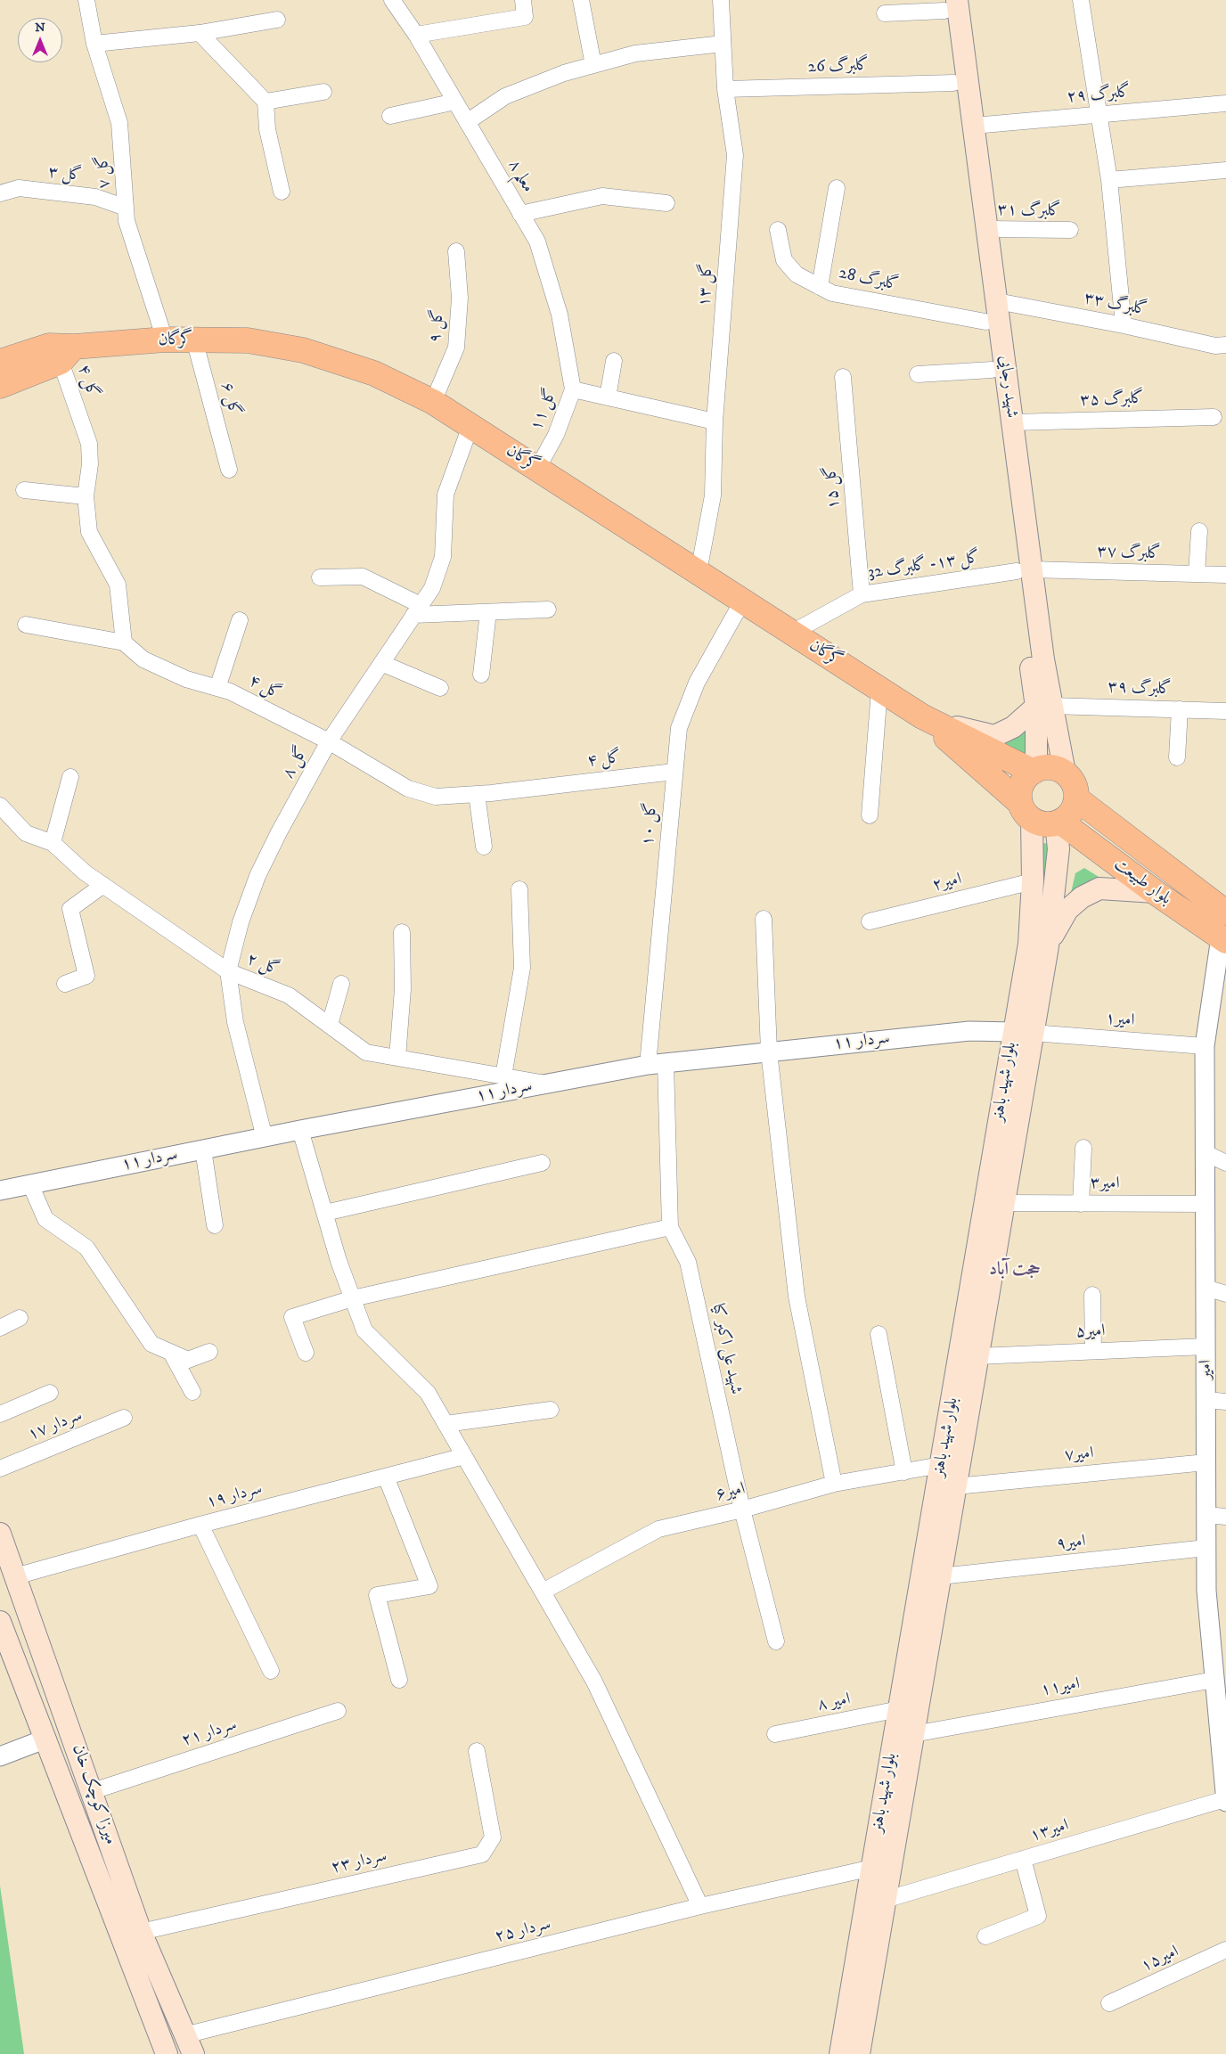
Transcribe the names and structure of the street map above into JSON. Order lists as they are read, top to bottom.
{
  "streets": {
    "main road": [
      "گرگان",
      "شهید رجایی",
      "بلوار طبیعت",
      "بلوار شهید باهنر",
      "میرزا کوچک خان"
    ],
    "street": [
      "گلبرگ 26",
      "گلبرگ ۲۹",
      "گل ۷",
      "گل ۳",
      "معلم ۸",
      "گلبرگ ۳۱",
      "گلبرگ 28",
      "گل ۱۳",
      "گلبرگ ۳۳",
      "گل ۹",
      "گل ۴",
      "گل ۶",
      "گلبرگ ۳۵",
      "گل ۱۱",
      "گل ۱۵",
      "گلبرگ ۳۷",
      "گل ۱۳- گلبرگ 32",
      "گلبرگ ۳۹",
      "گل ۸",
      "گل ۱۰",
      "امیر۲",
      "گل ۲",
      "امیر۱",
      "سردار ۱۱",
      "امیر۳",
      "امیر۵",
      "شهید علی اکبر کیا",
      "امیر",
      "سردار ۱۷",
      "امیر۷",
      "امیر۶",
      "سردار ۱۹",
      "امیر۹",
      "امیر۱۱",
      "امیر ۸",
      "سردار ۲۱",
      "امیر۱۳",
      "سردار ۲۳",
      "سردار ۲۵",
      "امیر۱۵"
    ]
  },
  "crossings": [
    ["گلبرگ 26", "گل ۱۳"],
    ["گلبرگ 26", "شهید رجایی"],
    ["گلبرگ ۲۹", "شهید رجایی"],
    ["گل ۷", "گل ۳"],
    ["گل ۷", "گرگان"],
    ["معلم ۸", "گل ۱۱"],
    ["گلبرگ ۳۱", "شهید رجایی"],
    ["گلبرگ 28", "شهید رجایی"],
    ["گل ۱۳", "گرگان"],
    ["گلبرگ ۳۳", "شهید رجایی"],
    ["گل ۹", "گرگان"],
    ["گرگان", "گل ۴"],
    ["گرگان", "گل ۶"],
    ["گرگان", "گل ۱۱"],
    ["گرگان", "گل ۱۳- گلبرگ 32"],
    ["گرگان", "گل ۸"],
    ["گرگان", "گل ۱۰"],
    ["گل ۴", "گل ۸"],
    ["گل ۴", "گل ۱۰"],
    ["شهید رجایی", "گلبرگ ۳۵"],
    ["شهید رجایی", "گلبرگ ۳۷"],
    ["شهید رجایی", "گل ۱۳- گلبرگ 32"],
    ["شهید رجایی", "گلبرگ ۳۹"],
    ["شهید رجایی", "بلوار طبیعت"],
    ["شهید رجایی", "بلوار شهید باهنر"],
    ["گل ۱۵", "گل ۱۳- گلبرگ 32"],
    ["گلبرگ ۳۷", "گل ۱۳- گلبرگ 32"],
    ["گل ۸", "گل ۲"],
    ["گل ۸", "سردار ۱۱"],
    ["گل ۱۰", "سردار ۱۱"],
    ["گل ۱۰", "شهید علی اکبر کیا"],
    ["بلوار طبیعت", "بلوار شهید باهنر"],
    ["بلوار طبیعت", "امیر"],
    ["امیر۲", "بلوار شهید باهنر"],
    ["گل ۲", "سردار ۱۱"],
    ["امیر۱", "سردار ۱۱"],
    ["امیر۱", "بلوار شهید باهنر"],
    ["امیر۱", "امیر"],
    ["سردار ۱۱", "بلوار شهید باهنر"],
    ["سردار ۱۱", "شهید علی اکبر کیا"],
    ["بلوار شهید باهنر", "امیر۳"],
    ["بلوار شهید باهنر", "امیر۵"],
    ["بلوار شهید باهنر", "امیر۷"],
    ["بلوار شهید باهنر", "امیر۶"],
    ["بلوار شهید باهنر", "امیر۹"],
    ["بلوار شهید باهنر", "امیر۱۱"],
    ["بلوار شهید باهنر", "امیر ۸"],
    ["بلوار شهید باهنر", "امیر۱۳"],
    ["بلوار شهید باهنر", "سردار ۲۵"],
    ["امیر۳", "امیر"],
    ["امیر۵", "امیر"],
    ["شهید علی اکبر کیا", "امیر۶"],
    ["امیر", "امیر۷"],
    ["امیر", "امیر۹"],
    ["امیر", "امیر۱۱"],
    ["امیر", "امیر۱۳"],
    ["سردار ۱۹", "میرزا کوچک خان"],
    ["سردار ۲۱", "میرزا کوچک خان"],
    ["میرزا کوچک خان", "سردار ۲۳"],
    ["میرزا کوچک خان", "سردار ۲۵"]
  ],
  "districts": ["حجت آباد"],
  "north": "top"
}
